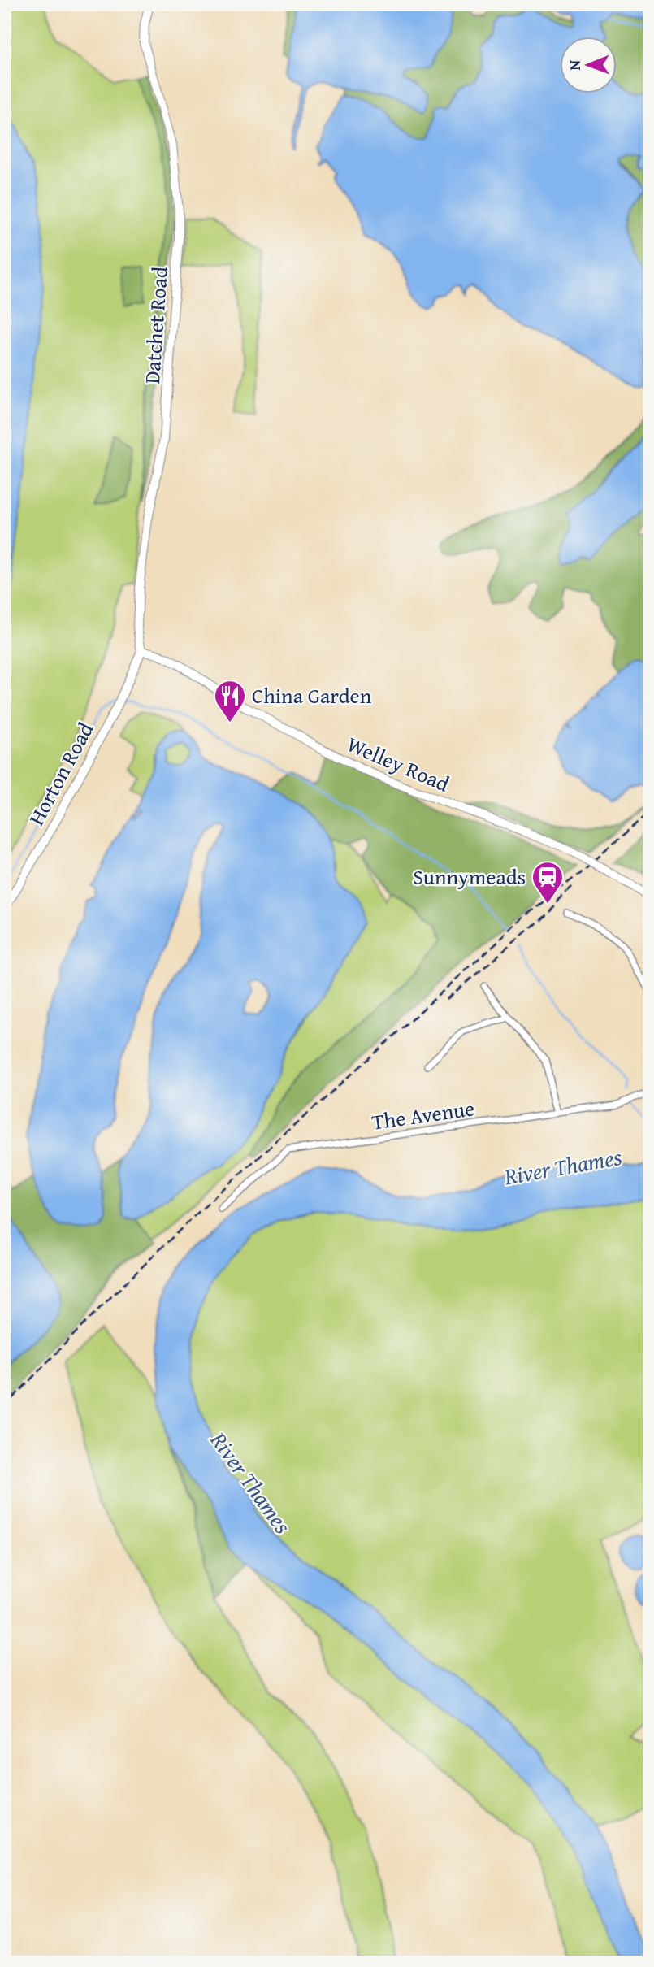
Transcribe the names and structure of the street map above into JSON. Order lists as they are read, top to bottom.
{
  "streets": {
    "main road": ["Datchet Road", "Welley Road", "Horton Road"],
    "street": ["The Avenue"]
  },
  "crossings": [
    ["Datchet Road", "Welley Road"],
    ["Datchet Road", "Horton Road"],
    ["Welley Road", "Horton Road"]
  ],
  "water": ["River Thames"],
  "places": {
    "restaurant": ["China Garden"],
    "station": ["Sunnymeads"]
  },
  "north": "left"
}
